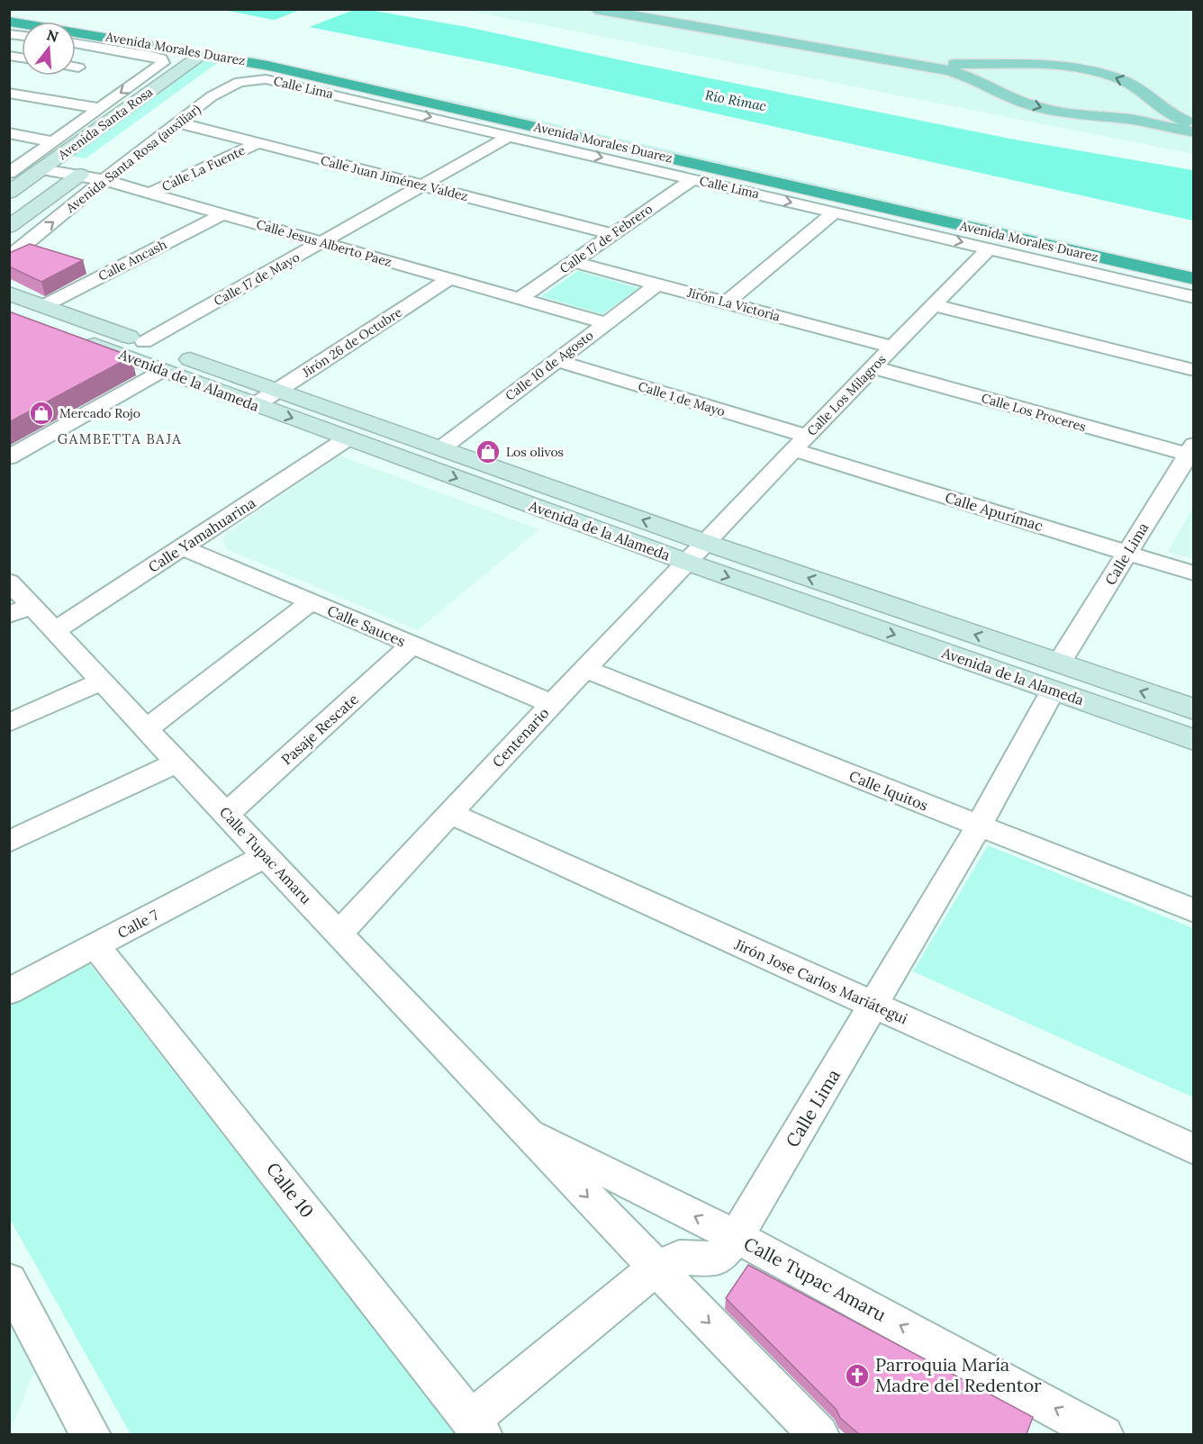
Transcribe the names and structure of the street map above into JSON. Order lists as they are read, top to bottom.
{
  "streets": {
    "highway": ["Avenida Morales Duarez"],
    "street": [
      "Calle Lima",
      "Avenida Santa Rosa",
      "Avenida Santa Rosa (auxiliar)",
      "Calle La Fuente",
      "Calle Juan Jiménez Valdez",
      "Calle 17 de Febrero",
      "Calle Jesus Alberto Paez",
      "Calle Ancash",
      "Calle 17 de Mayo",
      "Jirón La Victoria",
      "Jirón 26 de Octubre",
      "Calle 10 de Agosto",
      "Avenida de la Alameda",
      "Calle Los Milagros",
      "Calle 1 de Mayo",
      "Calle Los Proceres",
      "Calle Apurímac",
      "Calle Yamahuarina",
      "Calle Sauces",
      "Pasaje Rescate",
      "Centenario",
      "Calle Iquitos",
      "Calle Tupac Amaru",
      "Calle 7",
      "Jirón Jose Carlos Mariátegui",
      "Calle 10"
    ]
  },
  "crossings": [
    ["Calle Lima", "Avenida Santa Rosa (auxiliar)"],
    ["Calle Lima", "Calle 17 de Febrero"],
    ["Calle Lima", "Calle 17 de Mayo"],
    ["Calle Lima", "Avenida de la Alameda"],
    ["Calle Lima", "Calle Los Milagros"],
    ["Calle Lima", "Calle Los Proceres"],
    ["Calle Lima", "Calle Apurímac"],
    ["Calle Lima", "Calle Iquitos"],
    ["Calle Lima", "Calle Tupac Amaru"],
    ["Calle Lima", "Jirón Jose Carlos Mariátegui"],
    ["Calle Lima", "Calle 10"],
    ["Avenida Santa Rosa", "Calle Jesus Alberto Paez"],
    ["Avenida Santa Rosa (auxiliar)", "Calle Juan Jiménez Valdez"],
    ["Avenida Santa Rosa (auxiliar)", "Calle Jesus Alberto Paez"],
    ["Calle La Fuente", "Calle Juan Jiménez Valdez"],
    ["Calle La Fuente", "Calle Jesus Alberto Paez"],
    ["Calle Juan Jiménez Valdez", "Calle 17 de Febrero"],
    ["Calle Juan Jiménez Valdez", "Calle 17 de Mayo"],
    ["Calle 17 de Febrero", "Calle Jesus Alberto Paez"],
    ["Calle 17 de Febrero", "Jirón La Victoria"],
    ["Calle Jesus Alberto Paez", "Calle Ancash"],
    ["Calle Jesus Alberto Paez", "Calle 17 de Mayo"],
    ["Calle Jesus Alberto Paez", "Jirón 26 de Octubre"],
    ["Calle Jesus Alberto Paez", "Calle 10 de Agosto"],
    ["Calle Ancash", "Avenida de la Alameda"],
    ["Calle 17 de Mayo", "Avenida de la Alameda"],
    ["Jirón La Victoria", "Calle 10 de Agosto"],
    ["Jirón La Victoria", "Calle Los Milagros"],
    ["Jirón 26 de Octubre", "Avenida de la Alameda"],
    ["Calle 10 de Agosto", "Avenida de la Alameda"],
    ["Calle 10 de Agosto", "Calle 1 de Mayo"],
    ["Avenida de la Alameda", "Calle Los Milagros"],
    ["Avenida de la Alameda", "Calle Yamahuarina"],
    ["Avenida de la Alameda", "Centenario"],
    ["Calle Los Milagros", "Calle 1 de Mayo"],
    ["Calle Los Milagros", "Calle Los Proceres"],
    ["Calle Los Milagros", "Calle Apurímac"],
    ["Calle Los Milagros", "Centenario"],
    ["Calle 1 de Mayo", "Calle Apurímac"],
    ["Calle Yamahuarina", "Calle Sauces"],
    ["Calle Yamahuarina", "Calle Tupac Amaru"],
    ["Calle Sauces", "Pasaje Rescate"],
    ["Calle Sauces", "Centenario"],
    ["Pasaje Rescate", "Calle Tupac Amaru"],
    ["Centenario", "Calle Iquitos"],
    ["Centenario", "Calle Tupac Amaru"],
    ["Centenario", "Jirón Jose Carlos Mariátegui"],
    ["Calle Tupac Amaru", "Calle 7"],
    ["Calle 7", "Calle 10"]
  ],
  "districts": ["GAMBETTA BAJA"],
  "water": ["Río Rímac"],
  "places": {
    "shop": ["Mercado Rojo", "Los olivos"],
    "church": ["Parroquia María Madre del Redentor"]
  },
  "north": "top"
}
